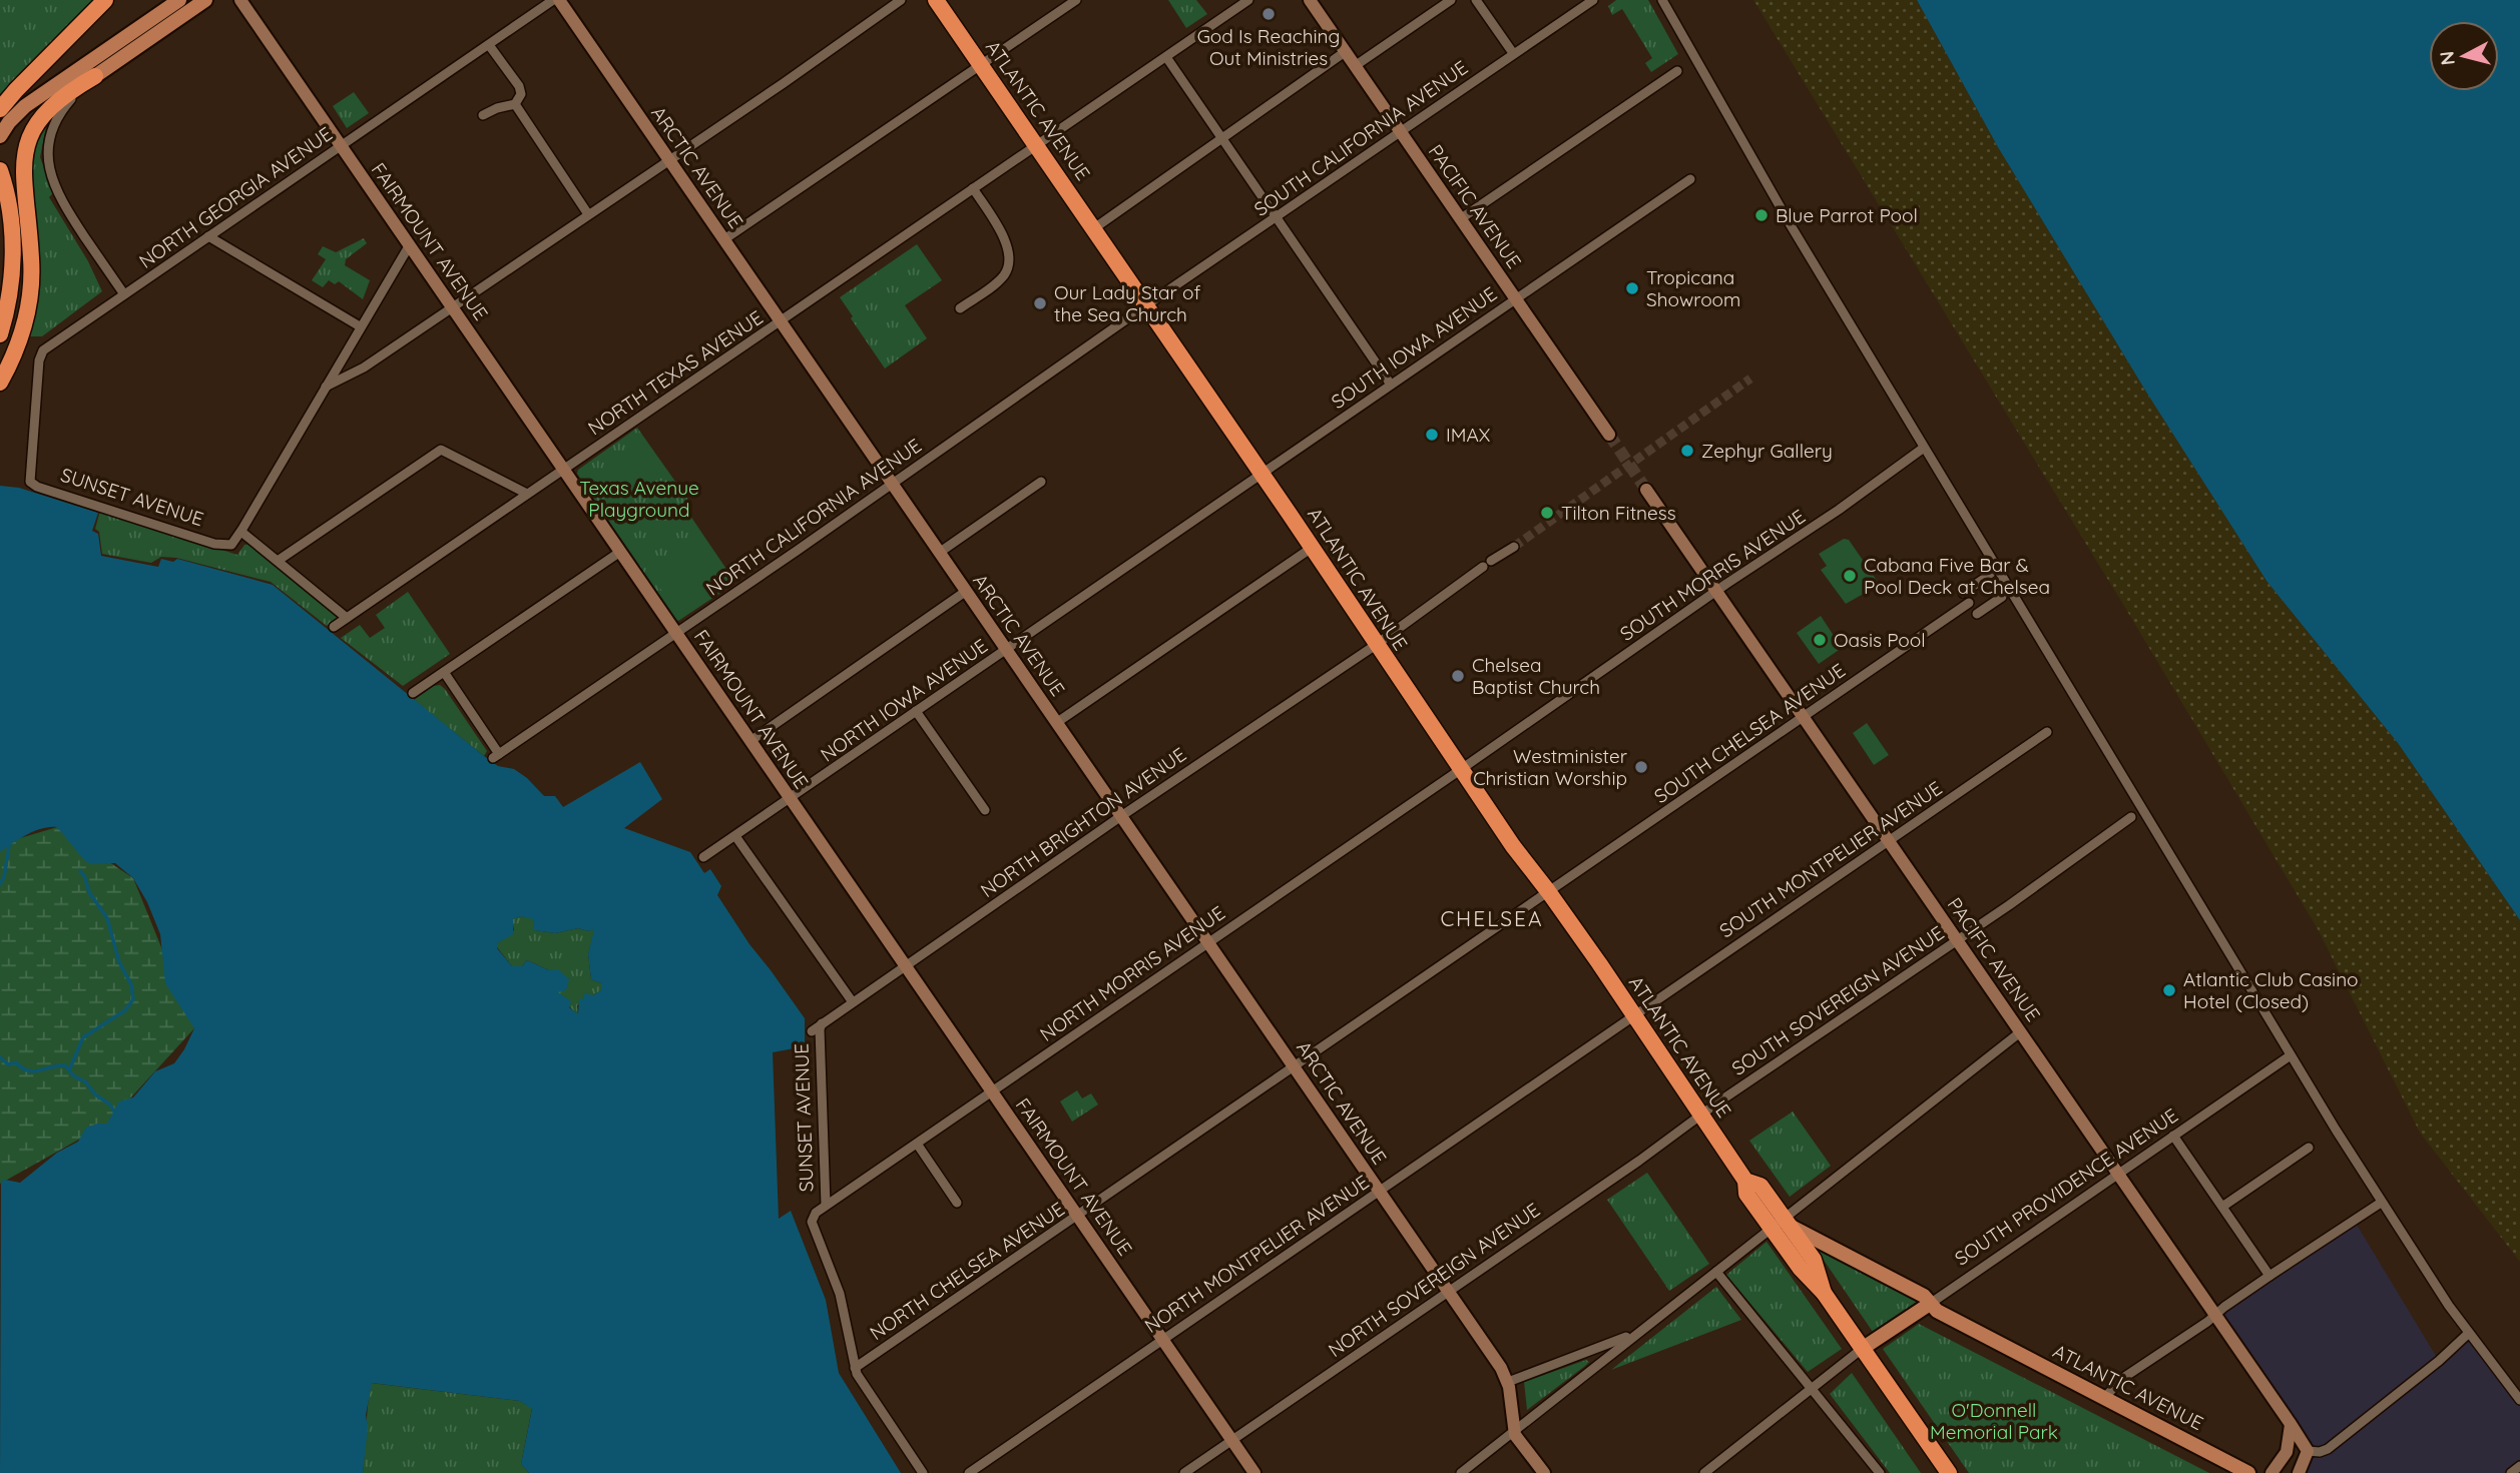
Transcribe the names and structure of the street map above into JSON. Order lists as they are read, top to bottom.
{
  "streets": {
    "highway": ["ATLANTIC AVENUE"],
    "main road": ["SOUTH PROVIDENCE AVENUE"],
    "street": [
      "SOUTH CALIFORNIA AVENUE",
      "ARCTIC AVENUE",
      "NORTH GEORGIA AVENUE",
      "PACIFIC AVENUE",
      "FAIRMOUNT AVENUE",
      "SOUTH IOWA AVENUE",
      "NORTH TEXAS AVENUE",
      "SUNSET AVENUE",
      "NORTH CALIFORNIA AVENUE",
      "SOUTH MORRIS AVENUE",
      "NORTH IOWA AVENUE",
      "SOUTH CHELSEA AVENUE",
      "NORTH BRIGHTON AVENUE",
      "SOUTH MONTPELIER AVENUE",
      "NORTH MORRIS AVENUE",
      "SOUTH SOVEREIGN AVENUE",
      "NORTH MONTPELIER AVENUE",
      "NORTH CHELSEA AVENUE",
      "NORTH SOVEREIGN AVENUE"
    ]
  },
  "crossings": [
    ["ATLANTIC AVENUE", "SOUTH CALIFORNIA AVENUE"],
    ["ATLANTIC AVENUE", "SOUTH IOWA AVENUE"],
    ["ATLANTIC AVENUE", "NORTH TEXAS AVENUE"],
    ["ATLANTIC AVENUE", "NORTH CALIFORNIA AVENUE"],
    ["ATLANTIC AVENUE", "SOUTH MORRIS AVENUE"],
    ["ATLANTIC AVENUE", "NORTH IOWA AVENUE"],
    ["ATLANTIC AVENUE", "SOUTH CHELSEA AVENUE"],
    ["ATLANTIC AVENUE", "NORTH BRIGHTON AVENUE"],
    ["ATLANTIC AVENUE", "SOUTH MONTPELIER AVENUE"],
    ["ATLANTIC AVENUE", "NORTH MORRIS AVENUE"],
    ["ATLANTIC AVENUE", "SOUTH SOVEREIGN AVENUE"],
    ["ATLANTIC AVENUE", "SOUTH PROVIDENCE AVENUE"],
    ["ATLANTIC AVENUE", "NORTH MONTPELIER AVENUE"],
    ["ATLANTIC AVENUE", "NORTH CHELSEA AVENUE"],
    ["ATLANTIC AVENUE", "NORTH SOVEREIGN AVENUE"],
    ["SOUTH CALIFORNIA AVENUE", "PACIFIC AVENUE"],
    ["SOUTH CALIFORNIA AVENUE", "NORTH CALIFORNIA AVENUE"],
    ["ARCTIC AVENUE", "NORTH TEXAS AVENUE"],
    ["ARCTIC AVENUE", "NORTH CALIFORNIA AVENUE"],
    ["ARCTIC AVENUE", "NORTH IOWA AVENUE"],
    ["ARCTIC AVENUE", "NORTH BRIGHTON AVENUE"],
    ["ARCTIC AVENUE", "NORTH MORRIS AVENUE"],
    ["ARCTIC AVENUE", "NORTH MONTPELIER AVENUE"],
    ["ARCTIC AVENUE", "NORTH CHELSEA AVENUE"],
    ["ARCTIC AVENUE", "NORTH SOVEREIGN AVENUE"],
    ["NORTH GEORGIA AVENUE", "FAIRMOUNT AVENUE"],
    ["NORTH GEORGIA AVENUE", "SUNSET AVENUE"],
    ["PACIFIC AVENUE", "SOUTH IOWA AVENUE"],
    ["PACIFIC AVENUE", "SOUTH MORRIS AVENUE"],
    ["PACIFIC AVENUE", "SOUTH CHELSEA AVENUE"],
    ["PACIFIC AVENUE", "SOUTH MONTPELIER AVENUE"],
    ["PACIFIC AVENUE", "SOUTH SOVEREIGN AVENUE"],
    ["PACIFIC AVENUE", "SOUTH PROVIDENCE AVENUE"],
    ["FAIRMOUNT AVENUE", "NORTH TEXAS AVENUE"],
    ["FAIRMOUNT AVENUE", "NORTH CALIFORNIA AVENUE"],
    ["FAIRMOUNT AVENUE", "NORTH IOWA AVENUE"],
    ["FAIRMOUNT AVENUE", "NORTH BRIGHTON AVENUE"],
    ["FAIRMOUNT AVENUE", "NORTH MORRIS AVENUE"],
    ["FAIRMOUNT AVENUE", "NORTH MONTPELIER AVENUE"],
    ["FAIRMOUNT AVENUE", "NORTH CHELSEA AVENUE"],
    ["FAIRMOUNT AVENUE", "NORTH SOVEREIGN AVENUE"],
    ["SOUTH IOWA AVENUE", "NORTH IOWA AVENUE"],
    ["SUNSET AVENUE", "NORTH BRIGHTON AVENUE"],
    ["SUNSET AVENUE", "NORTH MORRIS AVENUE"],
    ["SUNSET AVENUE", "NORTH CHELSEA AVENUE"],
    ["SOUTH MORRIS AVENUE", "NORTH MORRIS AVENUE"],
    ["SOUTH CHELSEA AVENUE", "NORTH CHELSEA AVENUE"],
    ["SOUTH MONTPELIER AVENUE", "NORTH MONTPELIER AVENUE"],
    ["SOUTH SOVEREIGN AVENUE", "NORTH SOVEREIGN AVENUE"]
  ],
  "districts": ["CHELSEA"],
  "parks": ["Texas Avenue Playground", "O'Donnell Memorial Park"],
  "places": [
    "God Is Reaching Out Ministries",
    "Blue Parrot Pool",
    "Tropicana Showroom",
    "Our Lady Star of the Sea Church",
    "IMAX",
    "Zephyr Gallery",
    "Tilton Fitness",
    "Cabana Five Bar & Pool Deck at Chelsea",
    "Oasis Pool",
    "Chelsea Baptist Church",
    "Westminister Christian Worship",
    "Atlantic Club Casino Hotel (Closed)"
  ],
  "north": "left"
}
